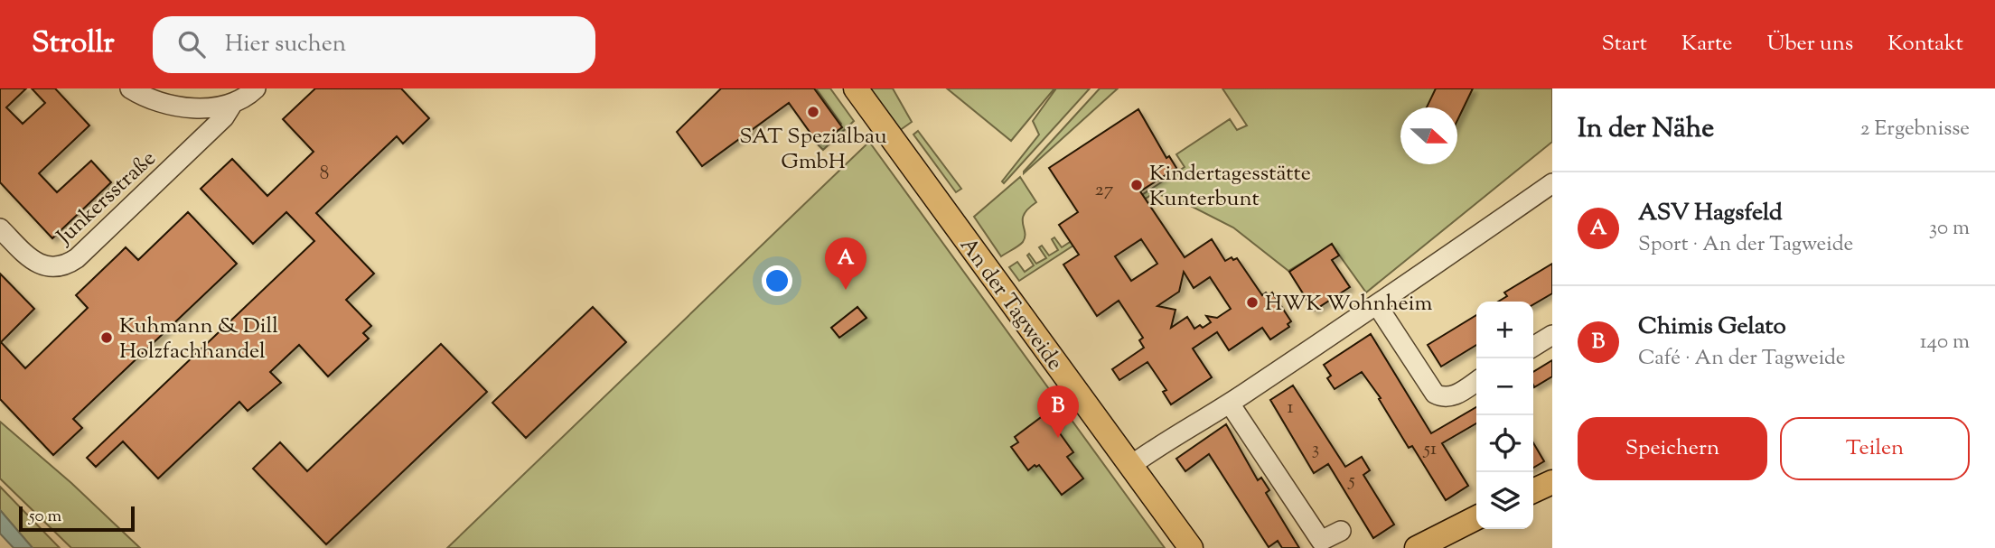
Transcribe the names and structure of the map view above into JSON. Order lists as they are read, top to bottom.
{
  "streets": {
    "main road": ["An der Tagweide"],
    "street": ["Junkersstraße"]
  },
  "places": [
    "SAT Spezialbau GmbH",
    "Kindertagesstätte Kunterbunt",
    "HWK Wohnheim",
    "Kuhmann & Dill Holzfachhandel"
  ],
  "house_numbers": [
    "8",
    "27",
    "1",
    "3",
    "51",
    "5"
  ],
  "scale_bar": "50 m",
  "north": "right",
  "page": {
    "header": "Strollr",
    "search": "Hier suchen",
    "nav": [
      "Start",
      "Karte",
      "Über uns",
      "Kontakt"
    ],
    "heading": ["In der Nähe", "2 Ergebnisse"],
    "list": [
      {
        "mark": "A",
        "name": "ASV Hagsfeld",
        "note": "Sport · An der Tagweide",
        "value": "30 m"
      },
      {
        "mark": "B",
        "name": "Chimis Gelato",
        "note": "Café · An der Tagweide",
        "value": "140 m"
      }
    ],
    "pins": ["A", "B"],
    "map_buttons": ["+", "−"],
    "buttons": ["Speichern", "Teilen"],
    "scale": "50 m"
  }
}
